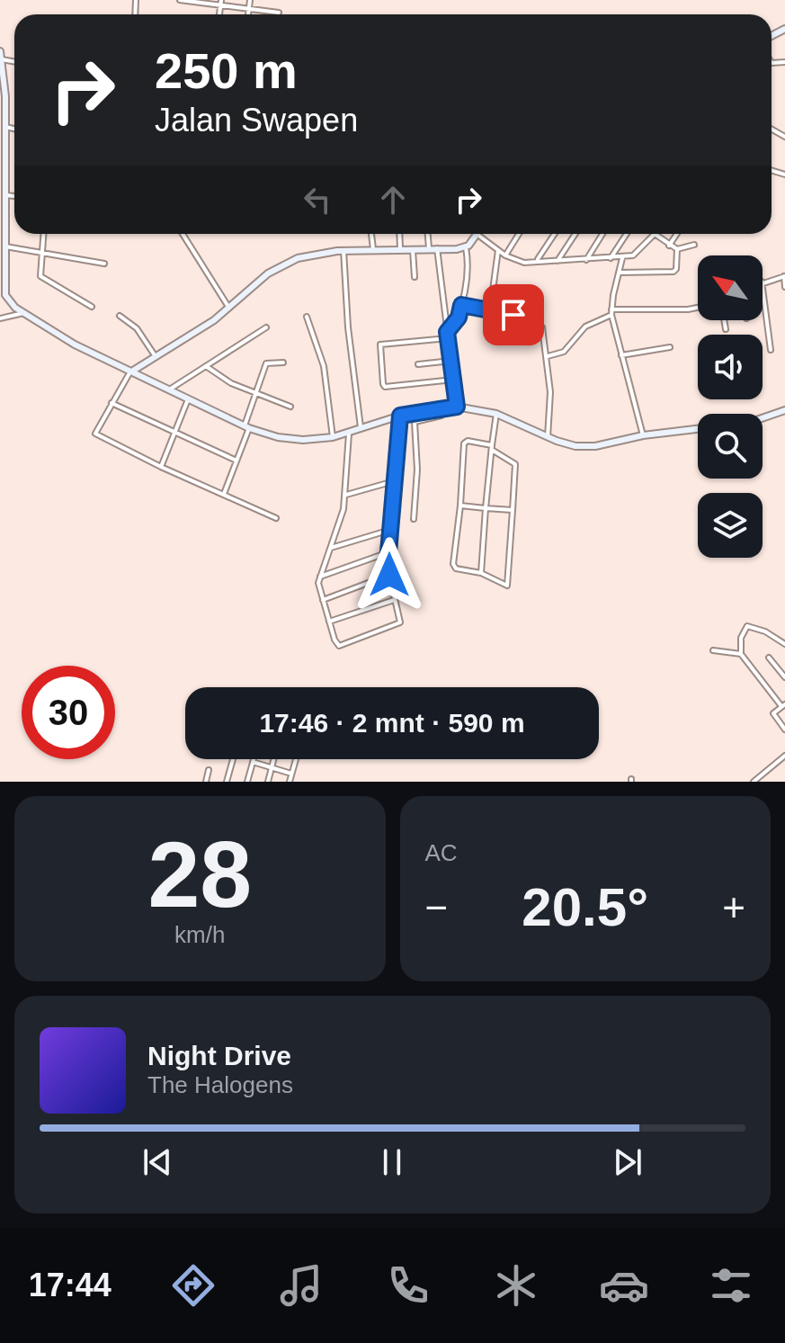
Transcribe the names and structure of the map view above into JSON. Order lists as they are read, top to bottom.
{
  "north": "top left",
  "page": {
    "turn": ["250 m", "Jalan Swapen"],
    "limit": "30",
    "trip": "17:46 · 2 mnt · 590 m",
    "tile": [
      ["28", "km/h"],
      "AC"
    ],
    "heat": ["−", "20.5°", "+"],
    "song": ["Night Drive", "The Halogens"],
    "tabs": "17:44"
  }
}
